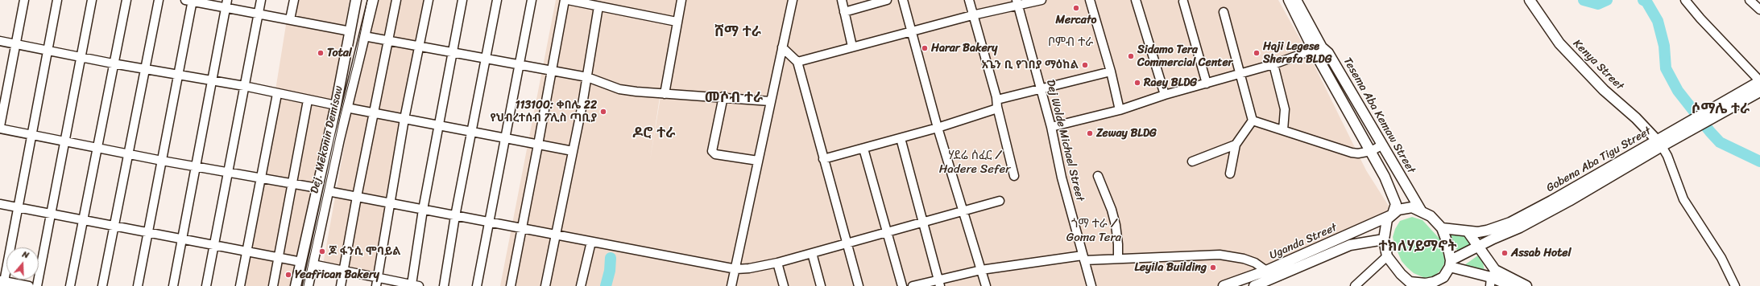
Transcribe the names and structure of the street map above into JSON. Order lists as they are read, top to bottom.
{
  "streets": {
    "main road": [
      "Kenya Street",
      "Tesema Aba Kemaw Street",
      "Dej. Mekonin Demisaw",
      "Gobena Aba Tigu Street",
      "Uganda Street"
    ],
    "street": ["Dej Wolde Michael Street"]
  },
  "crossings": [
    ["Kenya Street", "Gobena Aba Tigu Street"],
    ["Tesema Aba Kemaw Street", "Gobena Aba Tigu Street"],
    ["Tesema Aba Kemaw Street", "Uganda Street"],
    ["Gobena Aba Tigu Street", "Uganda Street"]
  ],
  "districts": [
    "ሸማ ተራ",
    "ቦምብ ተራ",
    "መሶብ ተራ",
    "ሶማሌ ተራ",
    "ዶሮ ተራ",
    "ሃደሬ ሰፈር / Hadere Sefer",
    "ጎማ ተራ / Goma Tera",
    "ተክለሃይማኖት"
  ],
  "places": [
    "Mercato",
    "Harar Bakery",
    "Total",
    "Haji Legese Sherefa BLDG",
    "Sidamo Tera Commercial Center",
    "አጌን ቢ የገበያ ማዕከል",
    "Raey BLDG",
    "113100: ቀበሌ 22 የህብረተሰብ ፖሊስ ጣቢያ",
    "Zeway BLDG",
    "ጆ ፋንሲ ሞባይል",
    "Assab Hotel",
    "Leyila Building",
    "Yeafrican Bakery"
  ],
  "north": "top"
}
